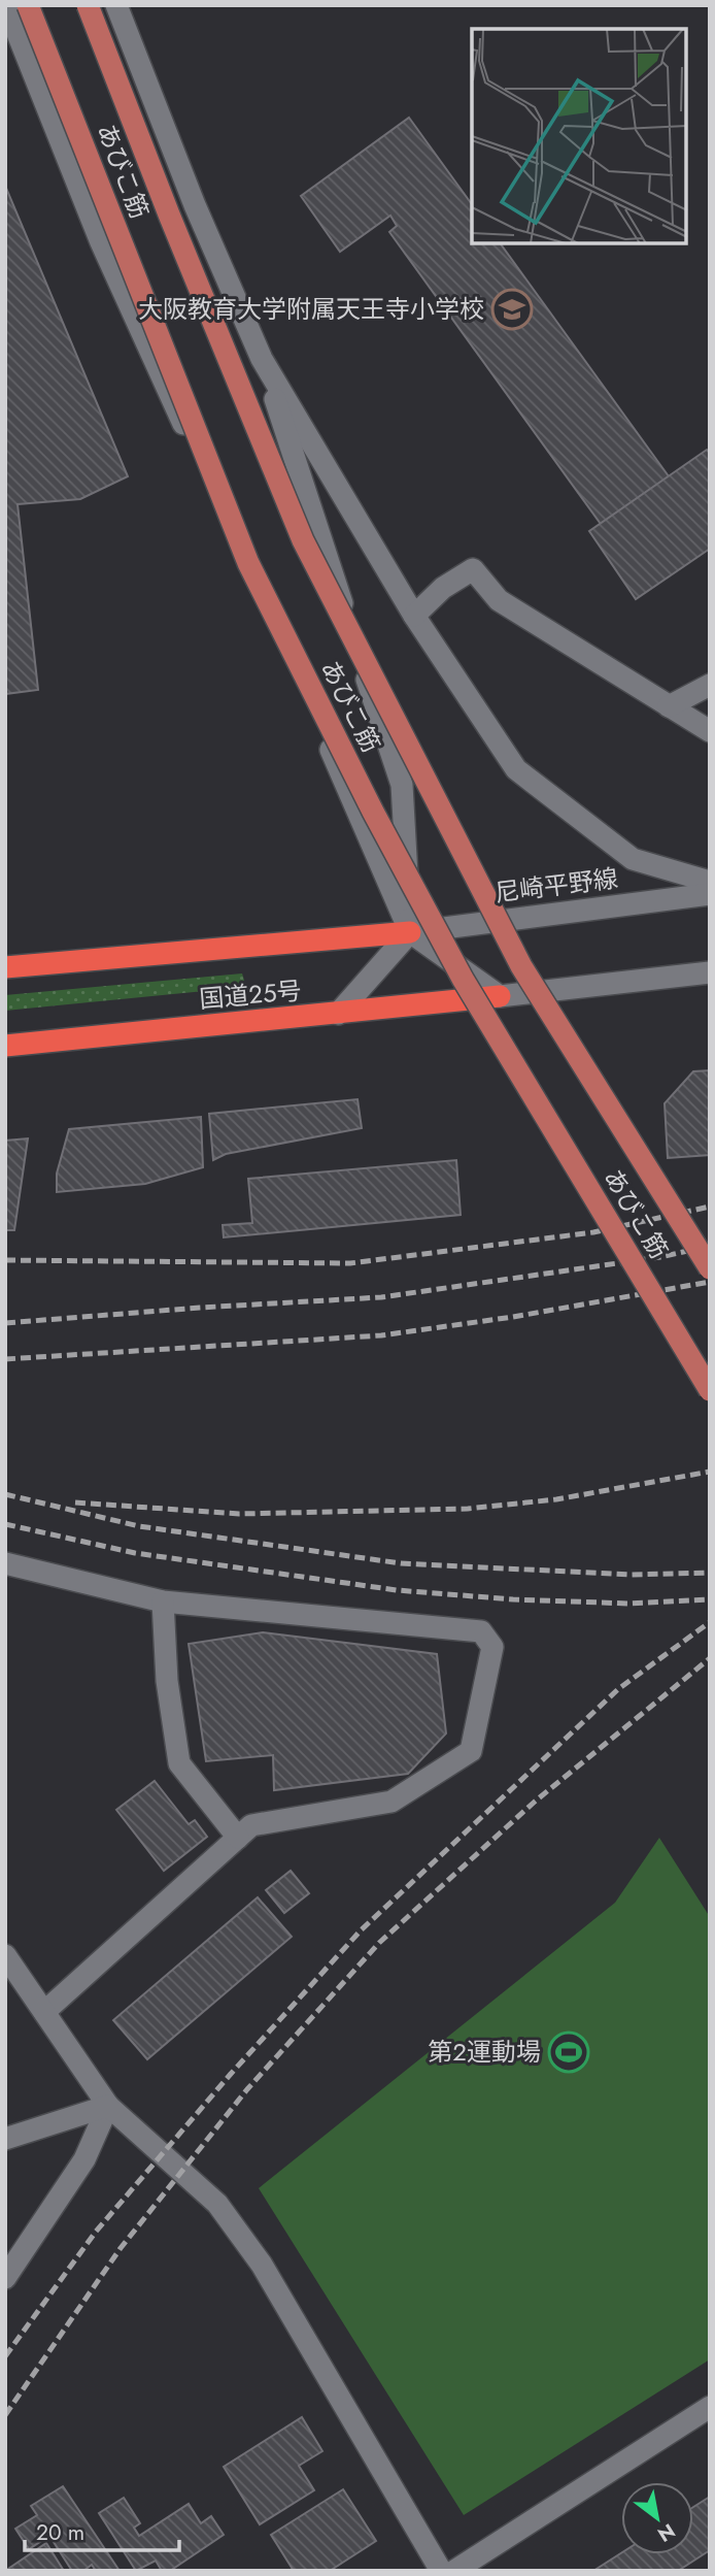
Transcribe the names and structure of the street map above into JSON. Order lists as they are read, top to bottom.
{
  "streets": {
    "highway": ["国道25号"],
    "main road": ["あびこ筋"],
    "street": ["尼崎平野線"]
  },
  "crossings": [
    ["尼崎平野線", "国道25号"]
  ],
  "places": {
    "school or university": ["大阪教育大学附属天王寺小学校"],
    "sports": ["第2運動場"]
  },
  "scale_bar": "20 m",
  "north": "bottom right"
}
